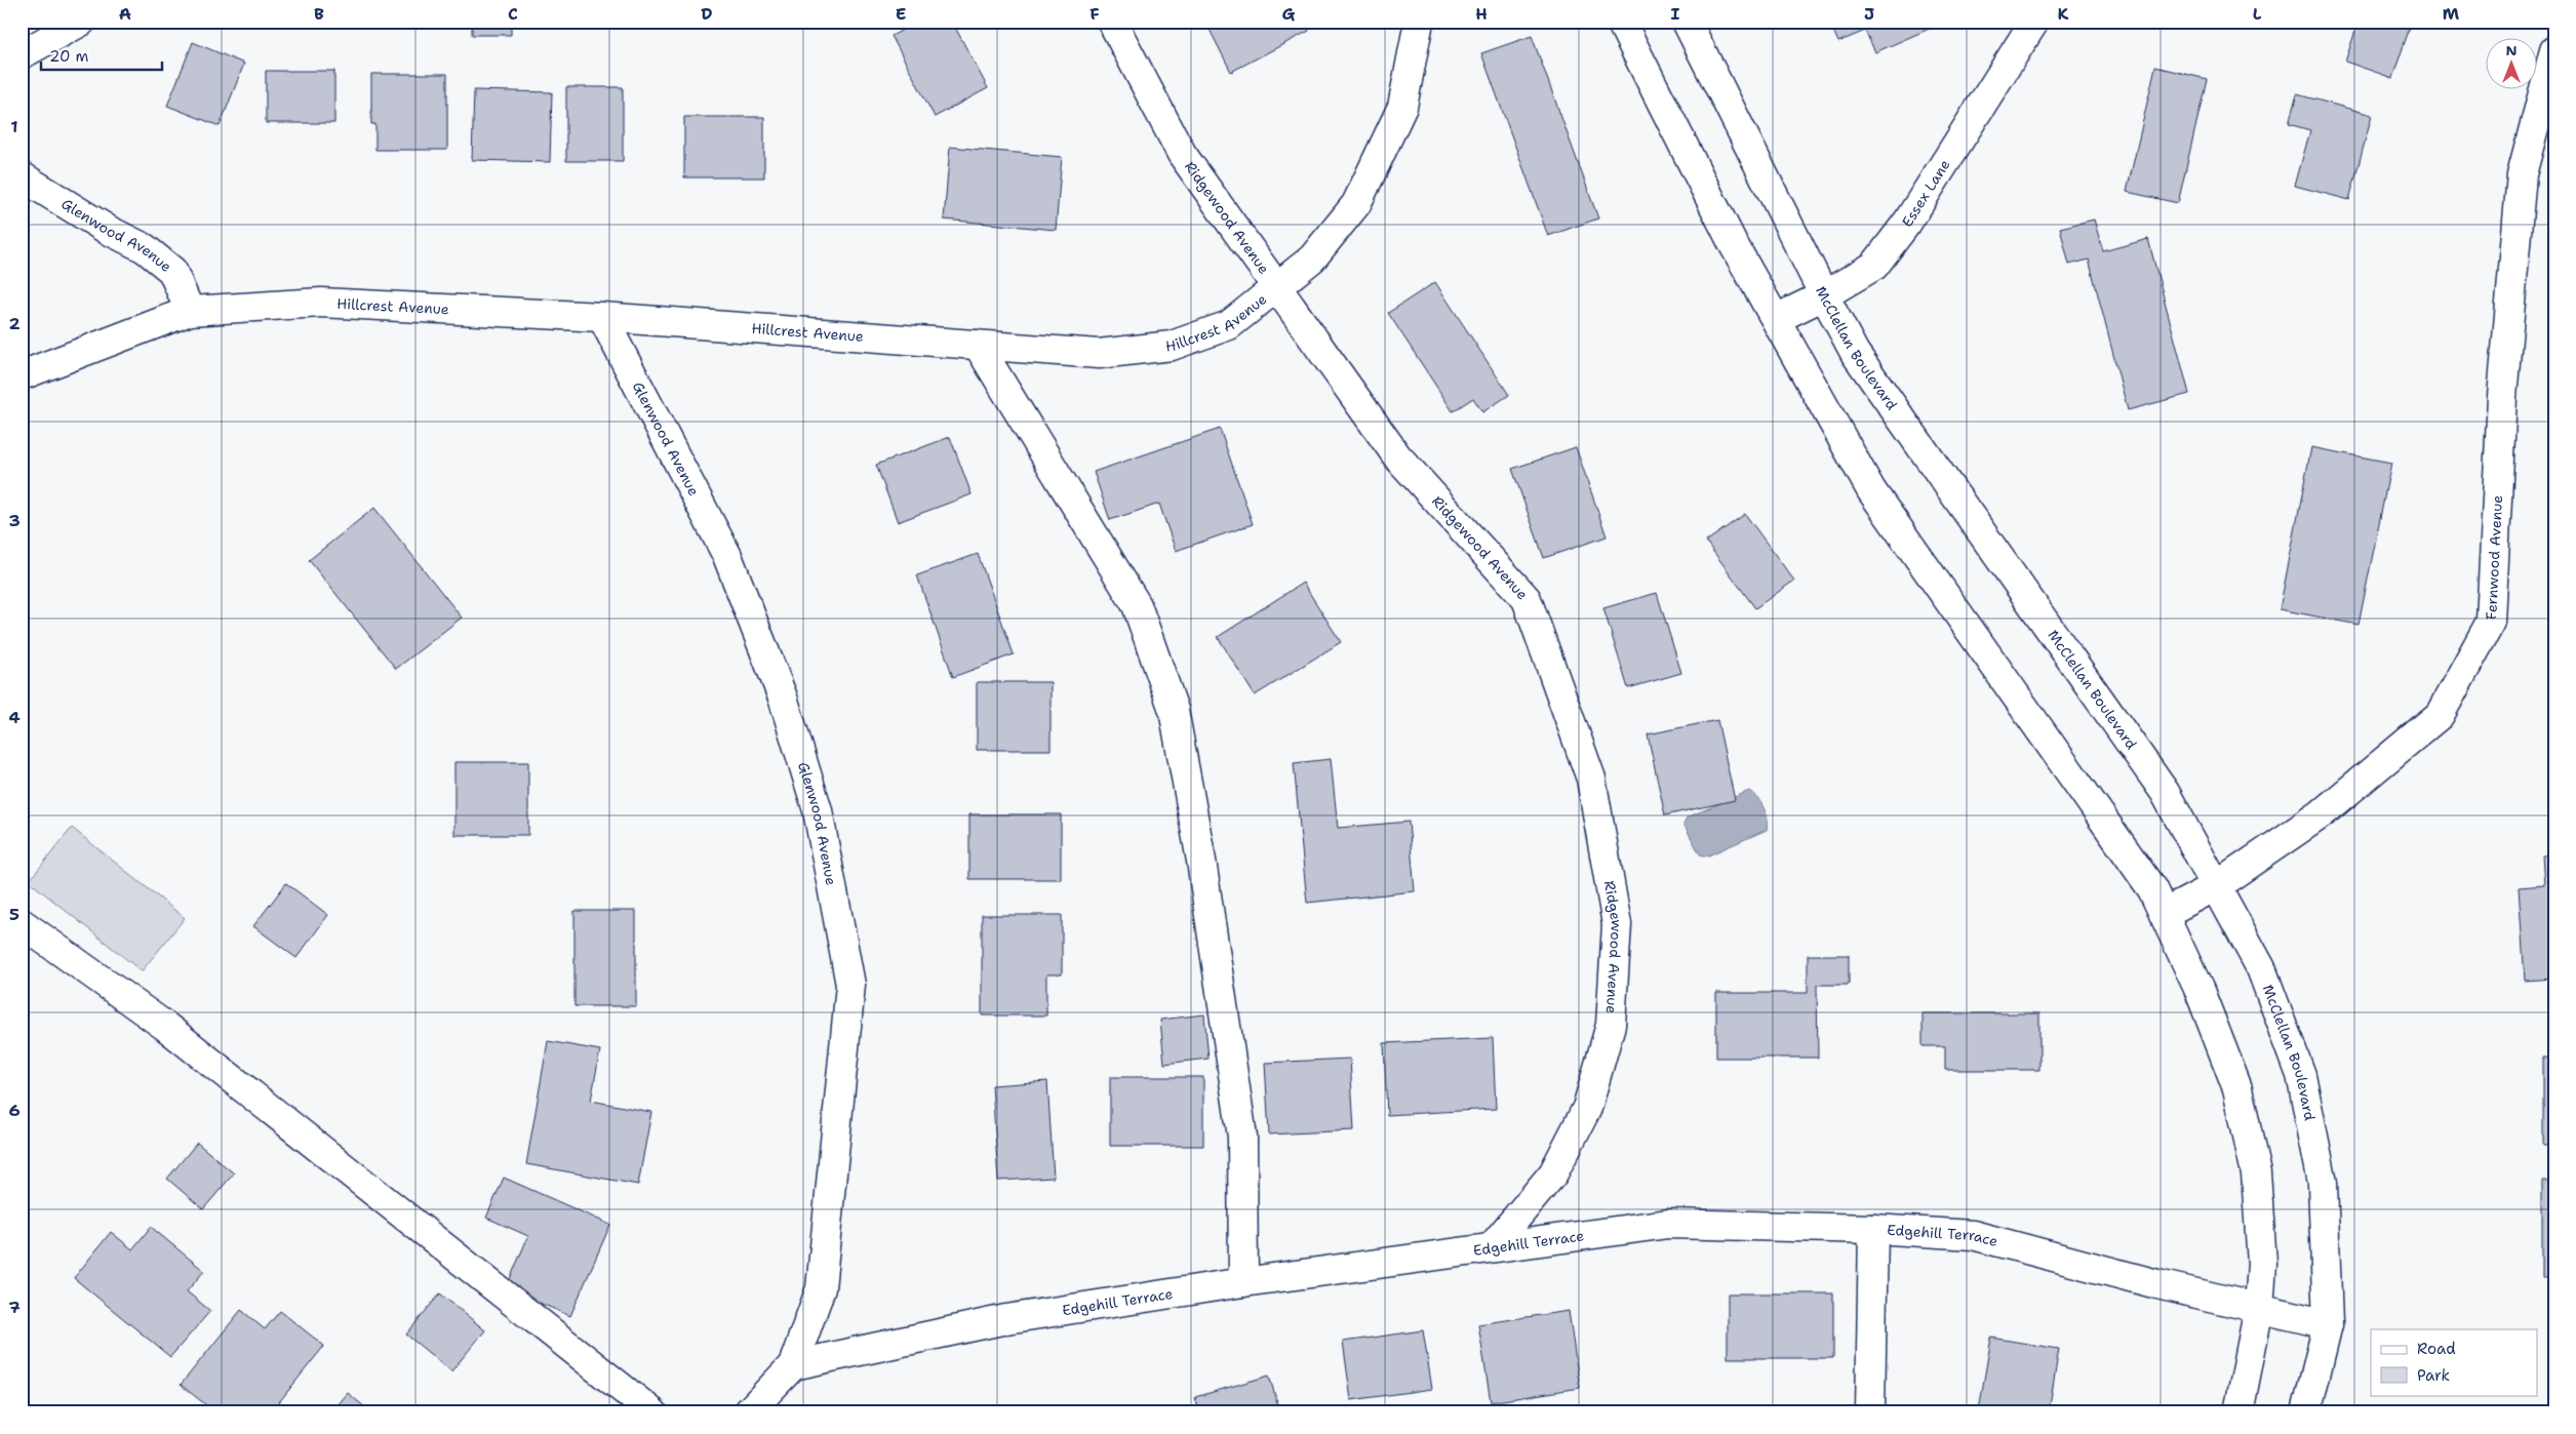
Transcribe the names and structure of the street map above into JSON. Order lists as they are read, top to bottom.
{
  "streets": {
    "street": [
      "Essex Lane",
      "Ridgewood Avenue",
      "Glenwood Avenue",
      "Hillcrest Avenue",
      "McClellan Boulevard",
      "Fernwood Avenue",
      "Edgehill Terrace"
    ]
  },
  "crossings": [
    ["Essex Lane", "McClellan Boulevard"],
    ["Ridgewood Avenue", "Hillcrest Avenue"],
    ["Ridgewood Avenue", "Edgehill Terrace"],
    ["Glenwood Avenue", "Hillcrest Avenue"],
    ["Glenwood Avenue", "Edgehill Terrace"],
    ["McClellan Boulevard", "Fernwood Avenue"],
    ["McClellan Boulevard", "Edgehill Terrace"]
  ],
  "legend": ["Road", "Park"],
  "scale_bar": "20 m",
  "north": "top",
  "grid": {
    "columns": [
      "A",
      "B",
      "C",
      "D",
      "E",
      "F",
      "G",
      "H",
      "I",
      "J",
      "K",
      "L",
      "M"
    ],
    "rows": [
      "1",
      "2",
      "3",
      "4",
      "5",
      "6",
      "7"
    ]
  }
}
